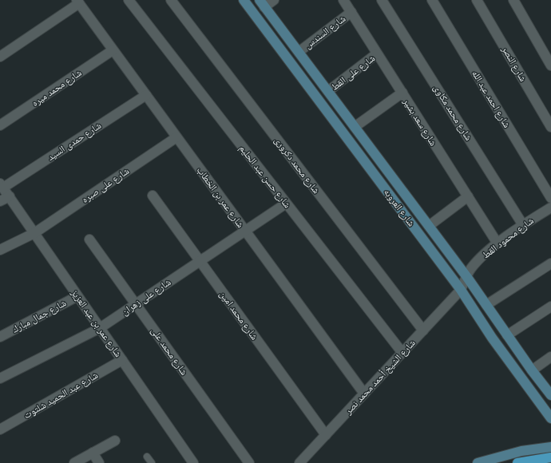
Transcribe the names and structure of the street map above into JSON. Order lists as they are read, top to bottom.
{
  "streets": {
    "street": [
      "شارع السندس",
      "شارع النصر",
      "شارع على القط",
      "شارع محمد ميره",
      "شارع احمد عبد الله",
      "شارع محمد مكاوى",
      "شارع سعد بشير",
      "شارع حمدى السيد",
      "شارع محمد دكرورى",
      "شارع حسن عبد الحليم",
      "شارع على صبره",
      "شارع عمر بن الخطاب",
      "شارع العروبه",
      "شارع محمود القط",
      "شارع على زهران",
      "شارع محمد امين",
      "شارع جمال مبارك",
      "شارع عمر بن عبد العزيز",
      "شارع محمد على",
      "شارع الشيخ أحمد محمد نصر",
      "شارع عبد الحميد شلتوت"
    ]
  },
  "crossings": [
    ["شارع السندس", "شارع سعد بشير"],
    ["شارع السندس", "شارع العروبه"],
    ["شارع على القط", "شارع سعد بشير"],
    ["شارع على القط", "شارع العروبه"],
    ["شارع محمد ميره", "شارع عمر بن الخطاب"],
    ["شارع محمد مكاوى", "شارع محمود القط"],
    ["شارع سعد بشير", "شارع محمود القط"],
    ["شارع حمدى السيد", "شارع عمر بن الخطاب"],
    ["شارع حمدى السيد", "شارع عمر بن عبد العزيز"],
    ["شارع محمد دكرورى", "شارع الشيخ أحمد محمد نصر"],
    ["شارع حسن عبد الحليم", "شارع على زهران"],
    ["شارع حسن عبد الحليم", "شارع الشيخ أحمد محمد نصر"],
    ["شارع على صبره", "شارع عمر بن الخطاب"],
    ["شارع على صبره", "شارع عمر بن عبد العزيز"],
    ["شارع عمر بن الخطاب", "شارع على زهران"],
    ["شارع عمر بن الخطاب", "شارع الشيخ أحمد محمد نصر"],
    ["شارع العروبه", "شارع محمود القط"],
    ["شارع العروبه", "شارع الشيخ أحمد محمد نصر"],
    ["شارع محمود القط", "شارع الشيخ أحمد محمد نصر"],
    ["شارع على زهران", "شارع محمد امين"],
    ["شارع على زهران", "شارع عمر بن عبد العزيز"],
    ["شارع على زهران", "شارع محمد على"],
    ["شارع محمد امين", "شارع الشيخ أحمد محمد نصر"],
    ["شارع جمال مبارك", "شارع عمر بن عبد العزيز"],
    ["شارع عمر بن عبد العزيز", "شارع عبد الحميد شلتوت"]
  ]
}
